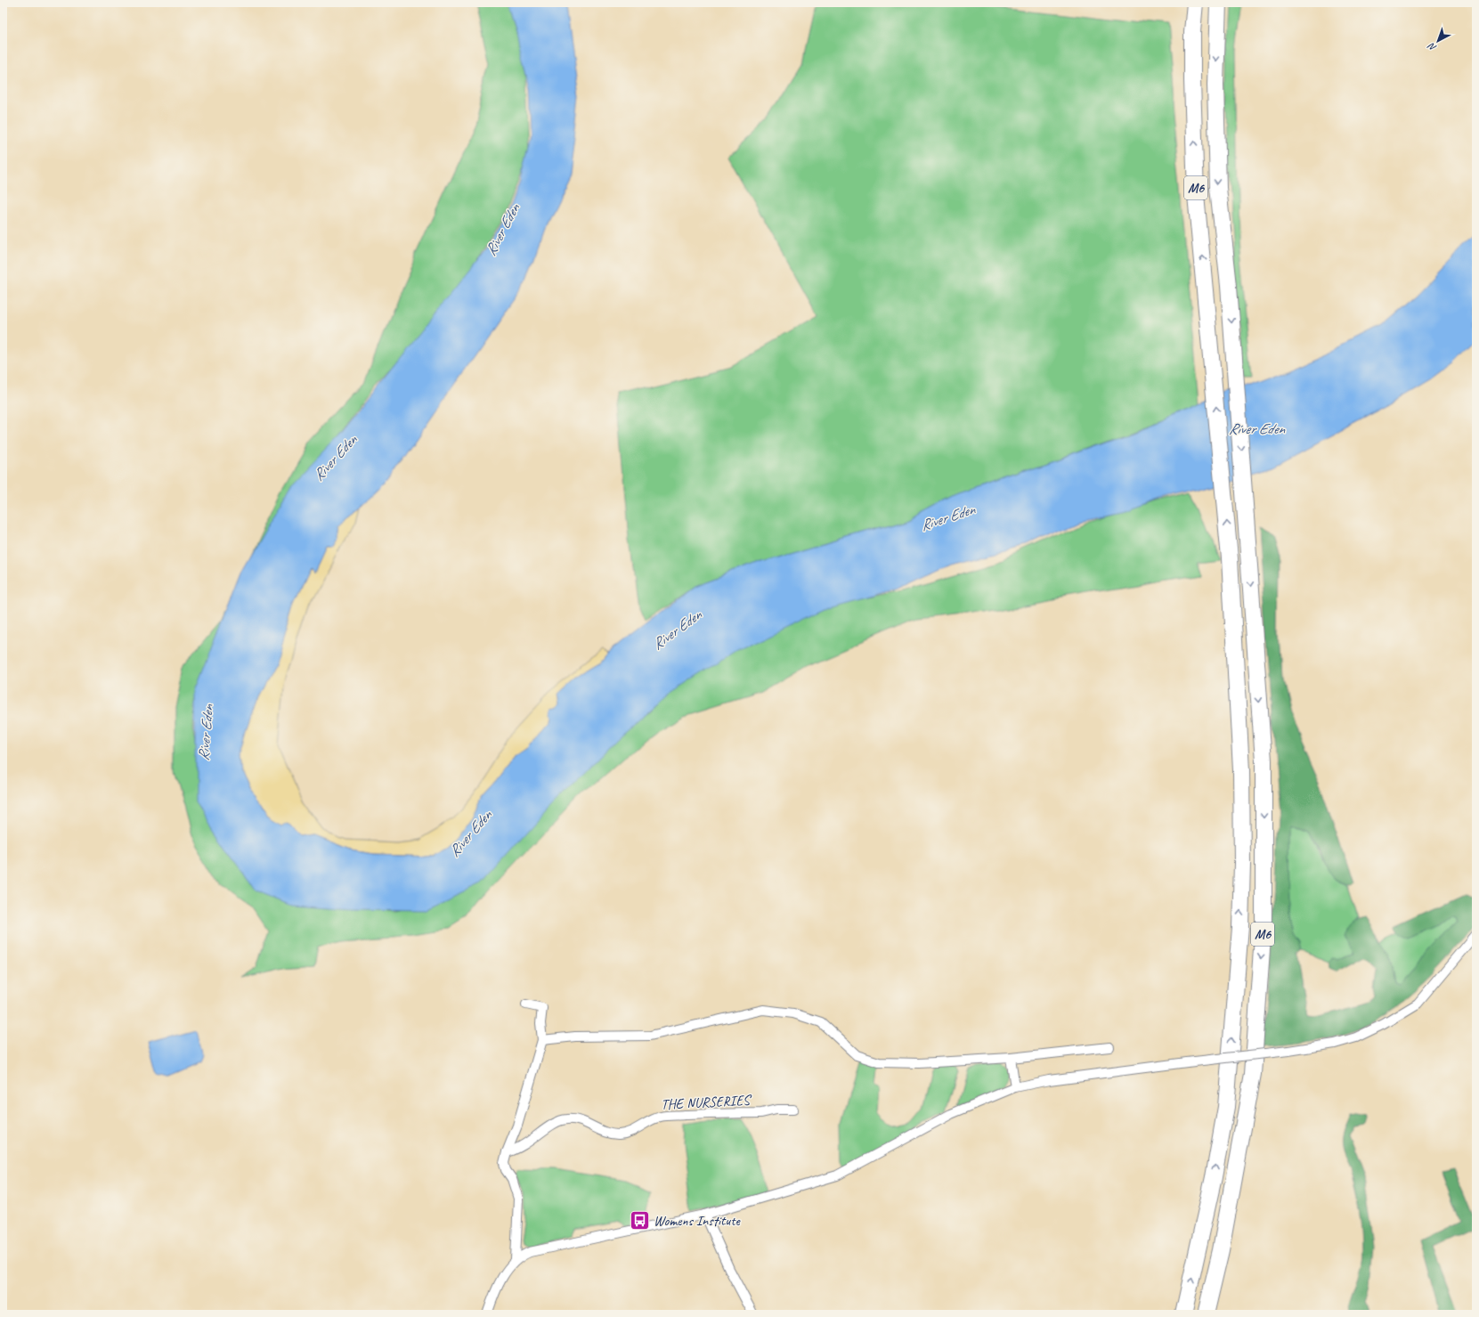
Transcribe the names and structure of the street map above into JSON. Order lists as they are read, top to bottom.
{
  "streets": {
    "highway": ["M6"],
    "street": ["THE NURSERIES"]
  },
  "water": ["River Eden"],
  "places": {
    "bus stop": ["Womens Institute"]
  },
  "north": "bottom left"
}
